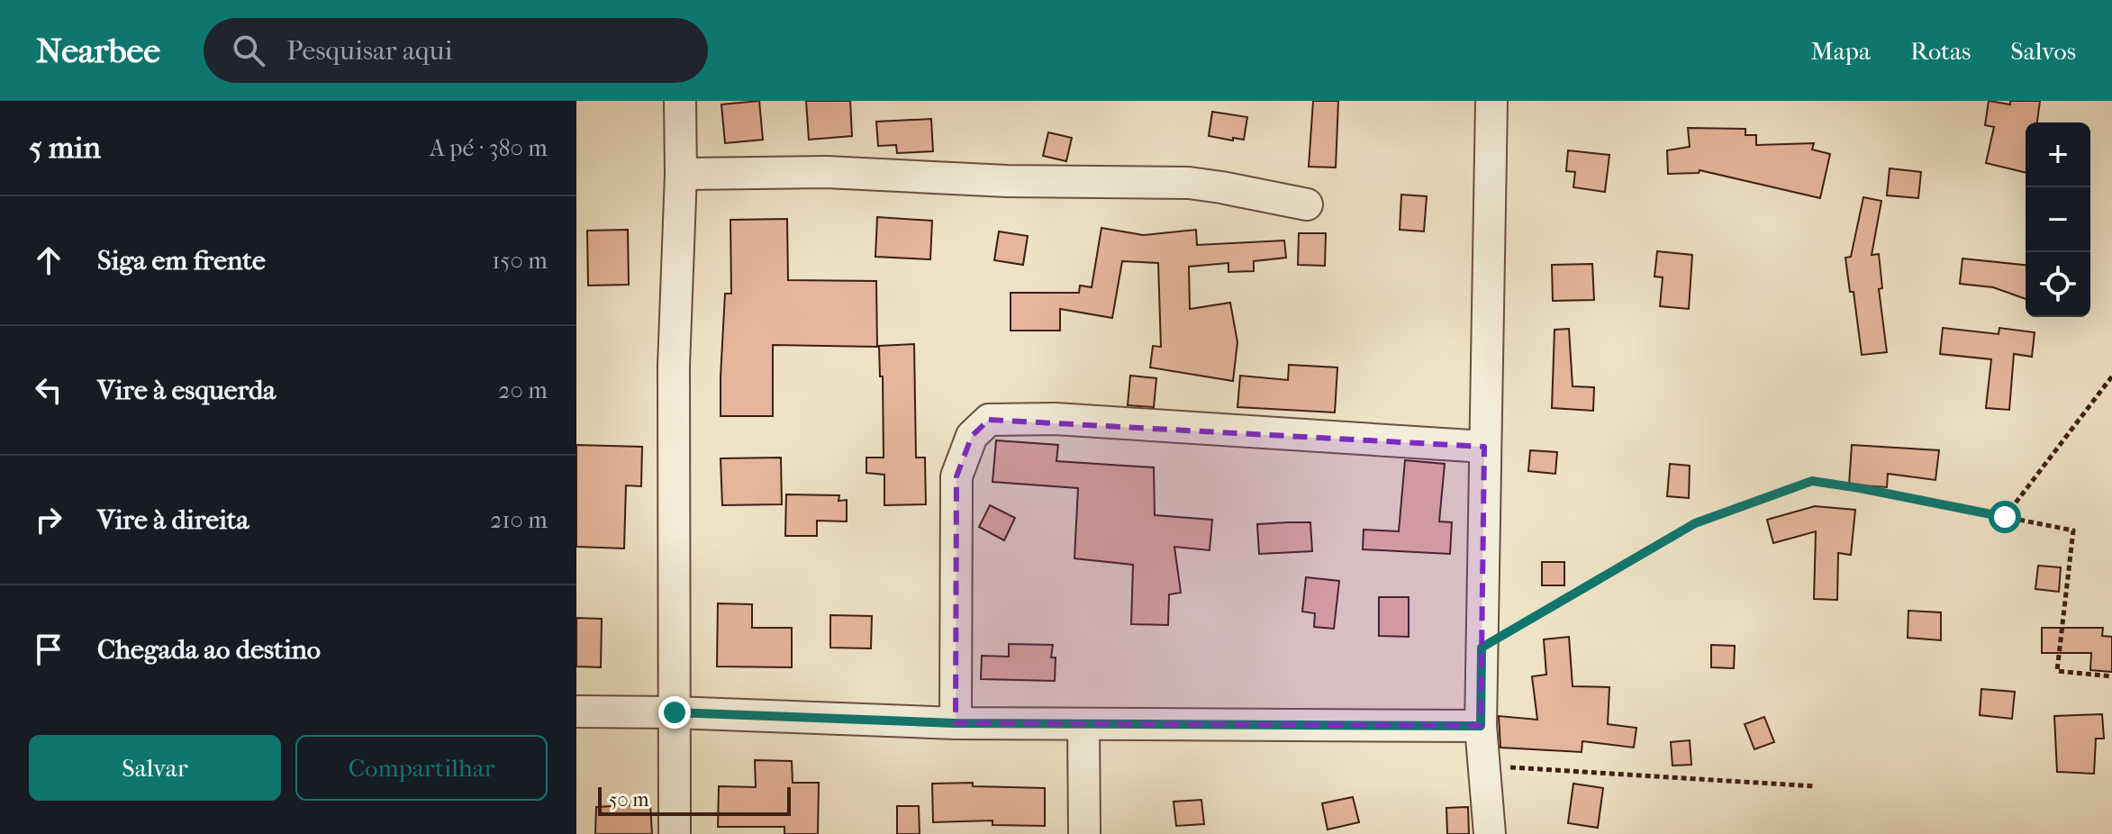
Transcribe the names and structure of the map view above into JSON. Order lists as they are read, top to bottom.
{
  "scale_bar": "50 m",
  "page": {
    "header": "Nearbee",
    "search": "Pesquisar aqui",
    "nav": ["Mapa", "Rotas", "Salvos"],
    "heading": ["5 min", "A pé · 380 m"],
    "map_buttons": ["+", "−"],
    "list": [
      ["Siga em frente", "150 m"],
      ["Vire à esquerda", "20 m"],
      ["Vire à direita", "210 m"],
      "Chegada ao destino"
    ],
    "buttons": ["Salvar", "Compartilhar"],
    "scale": "50 m"
  }
}
